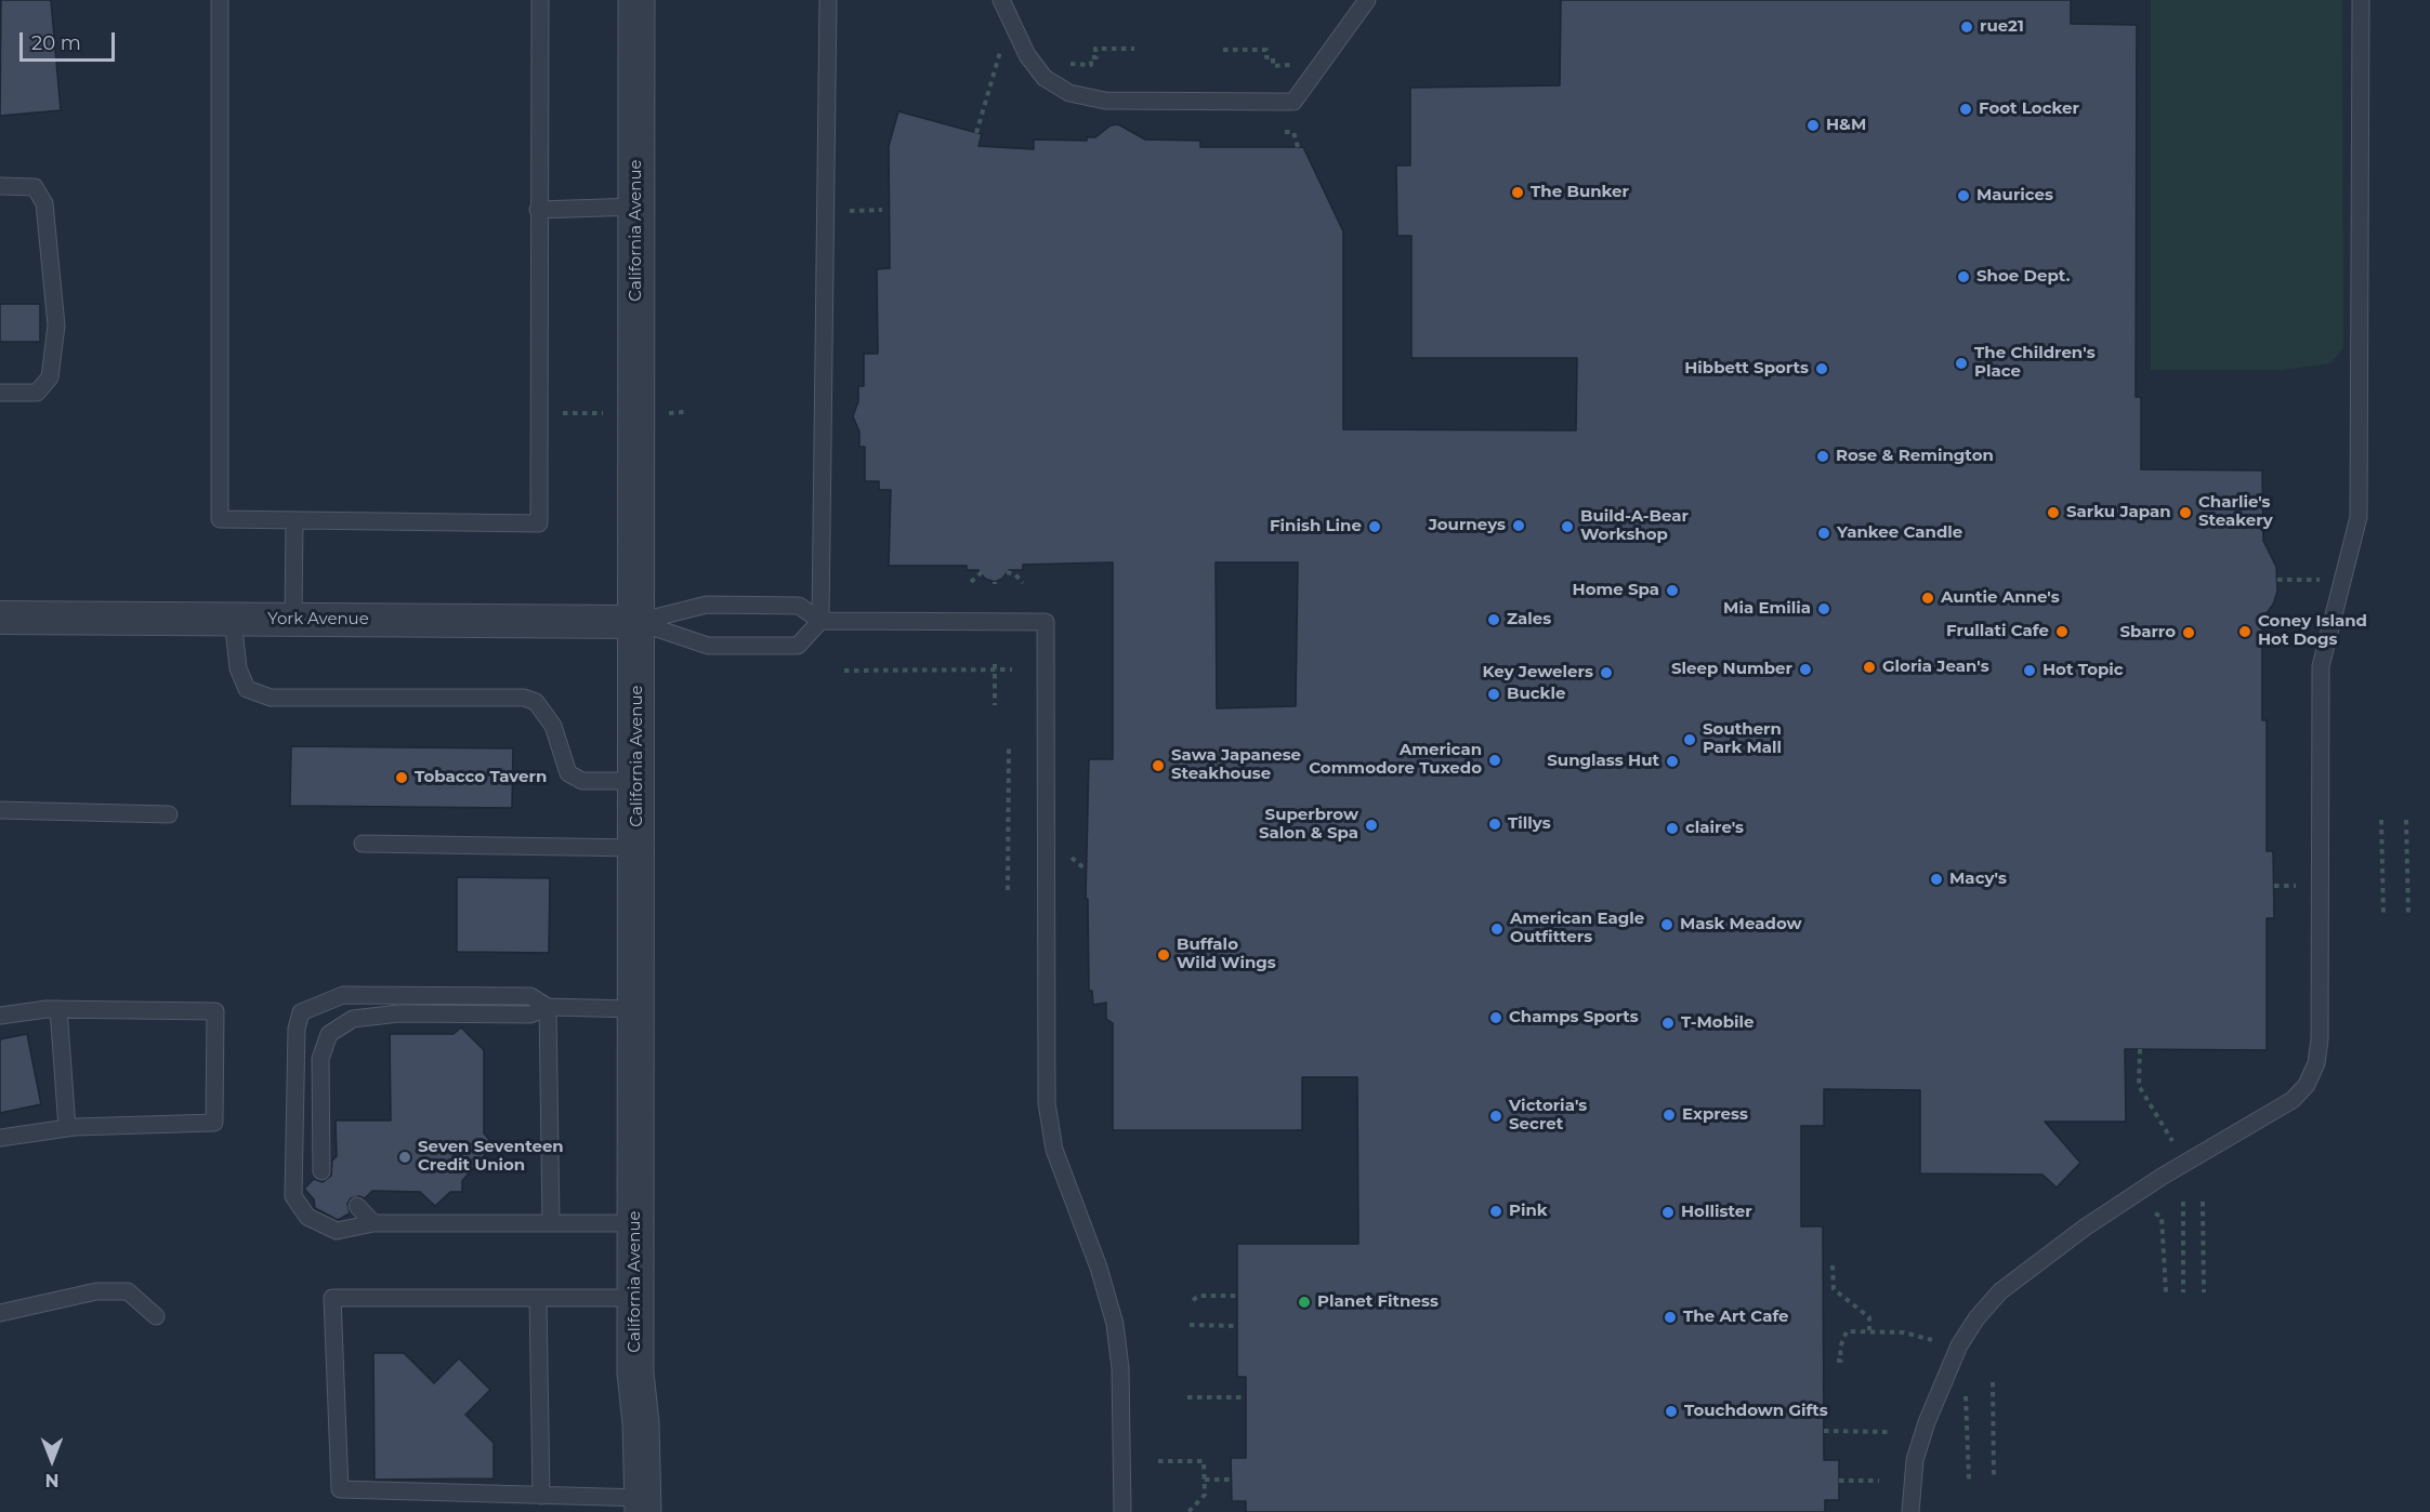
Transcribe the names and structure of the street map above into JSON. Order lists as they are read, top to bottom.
{
  "streets": {
    "street": ["California Avenue", "York Avenue"]
  },
  "crossings": [
    ["California Avenue", "York Avenue"]
  ],
  "places": [
    "rue21",
    "Foot Locker",
    "H&M",
    "The Bunker",
    "Maurices",
    "Shoe Dept.",
    "The Children's Place",
    "Hibbett Sports",
    "Rose & Remington",
    "Sarku Japan",
    "Charlie's Steakery",
    "Journeys",
    "Finish Line",
    "Build-A-Bear Workshop",
    "Yankee Candle",
    "Home Spa",
    "Auntie Anne's",
    "Mia Emilia",
    "Zales",
    "Frullati Cafe",
    "Coney Island Hot Dogs",
    "Sbarro",
    "Gloria Jean's",
    "Sleep Number",
    "Hot Topic",
    "Key Jewelers",
    "Buckle",
    "Southern Park Mall",
    "American Commodore Tuxedo",
    "Sunglass Hut",
    "Sawa Japanese Steakhouse",
    "Tobacco Tavern",
    "Tillys",
    "Superbrow Salon & Spa",
    "claire's",
    "Macy's",
    "Mask Meadow",
    "American Eagle Outfitters",
    "Buffalo Wild Wings",
    "Champs Sports",
    "T-Mobile",
    "Express",
    "Victoria's Secret",
    "Seven Seventeen Credit Union",
    "Pink",
    "Hollister",
    "Planet Fitness",
    "The Art Cafe",
    "Touchdown Gifts"
  ],
  "scale_bar": "20 m",
  "north": "bottom"
}
